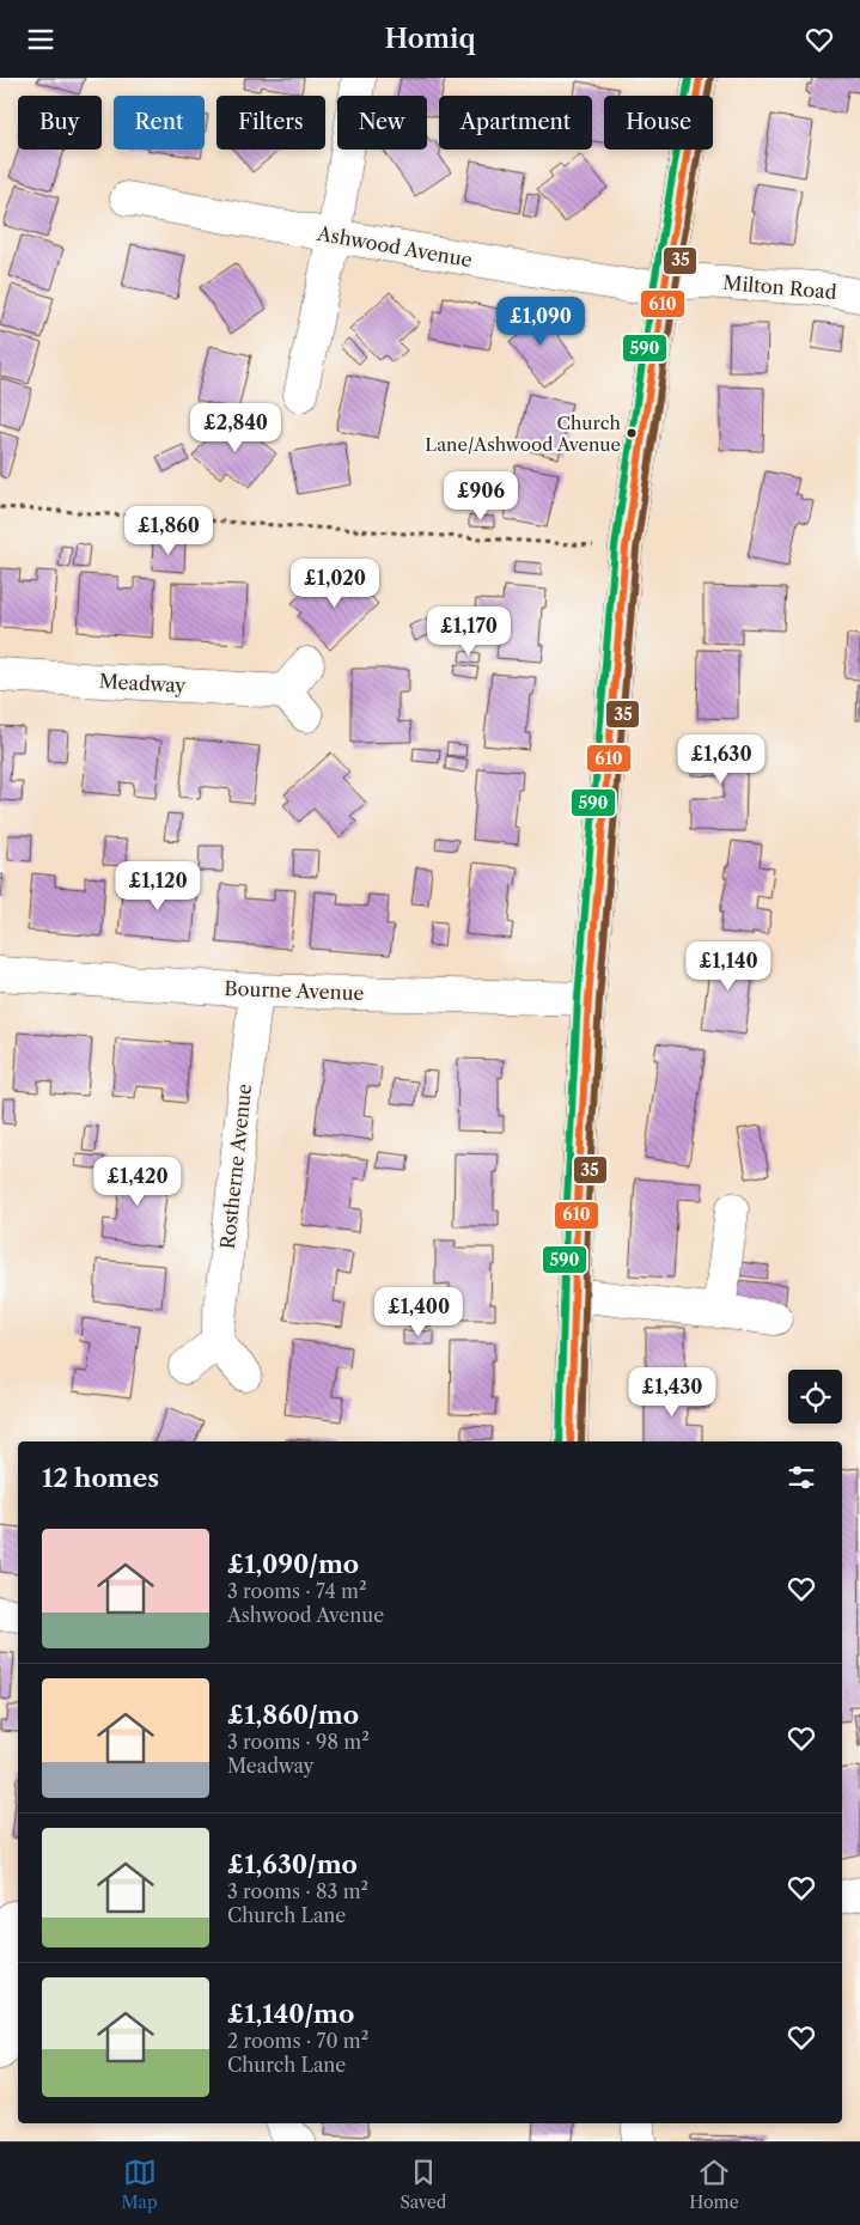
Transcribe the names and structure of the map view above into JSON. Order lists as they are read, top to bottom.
{
  "streets": {
    "street": [
      "Ashwood Avenue",
      "Milton Road",
      "Meadway",
      "Bourne Avenue",
      "Rostherne Avenue"
    ]
  },
  "crossings": [
    ["Ashwood Avenue", "Milton Road"],
    ["Bourne Avenue", "Rostherne Avenue"]
  ],
  "places": ["Church Lane/Ashwood Avenue"],
  "lines": ["transit line 610", "transit line 590", "transit line 35"],
  "page": {
    "header": "Homiq",
    "chip": [
      "Buy",
      "Rent",
      "Filters",
      "New",
      "Apartment",
      "House"
    ],
    "price": [
      "£1,090",
      "£2,840",
      "£906",
      "£1,860",
      "£1,020",
      "£1,170",
      "£1,630",
      "£1,120",
      "£1,140",
      "£1,420",
      "£1,400",
      "£1,430"
    ],
    "heading": "12 homes",
    "list": [
      {
        "name": "£1,090/mo",
        "note": "3 rooms · 74 m² · Ashwood Avenue"
      },
      {
        "name": "£1,860/mo",
        "note": "3 rooms · 98 m² · Meadway"
      },
      {
        "name": "£1,630/mo",
        "note": "3 rooms · 83 m² · Church Lane"
      },
      {
        "name": "£1,140/mo",
        "note": "2 rooms · 70 m² · Church Lane"
      }
    ],
    "tabs": ["Map", "Saved", "Home"]
  }
}
